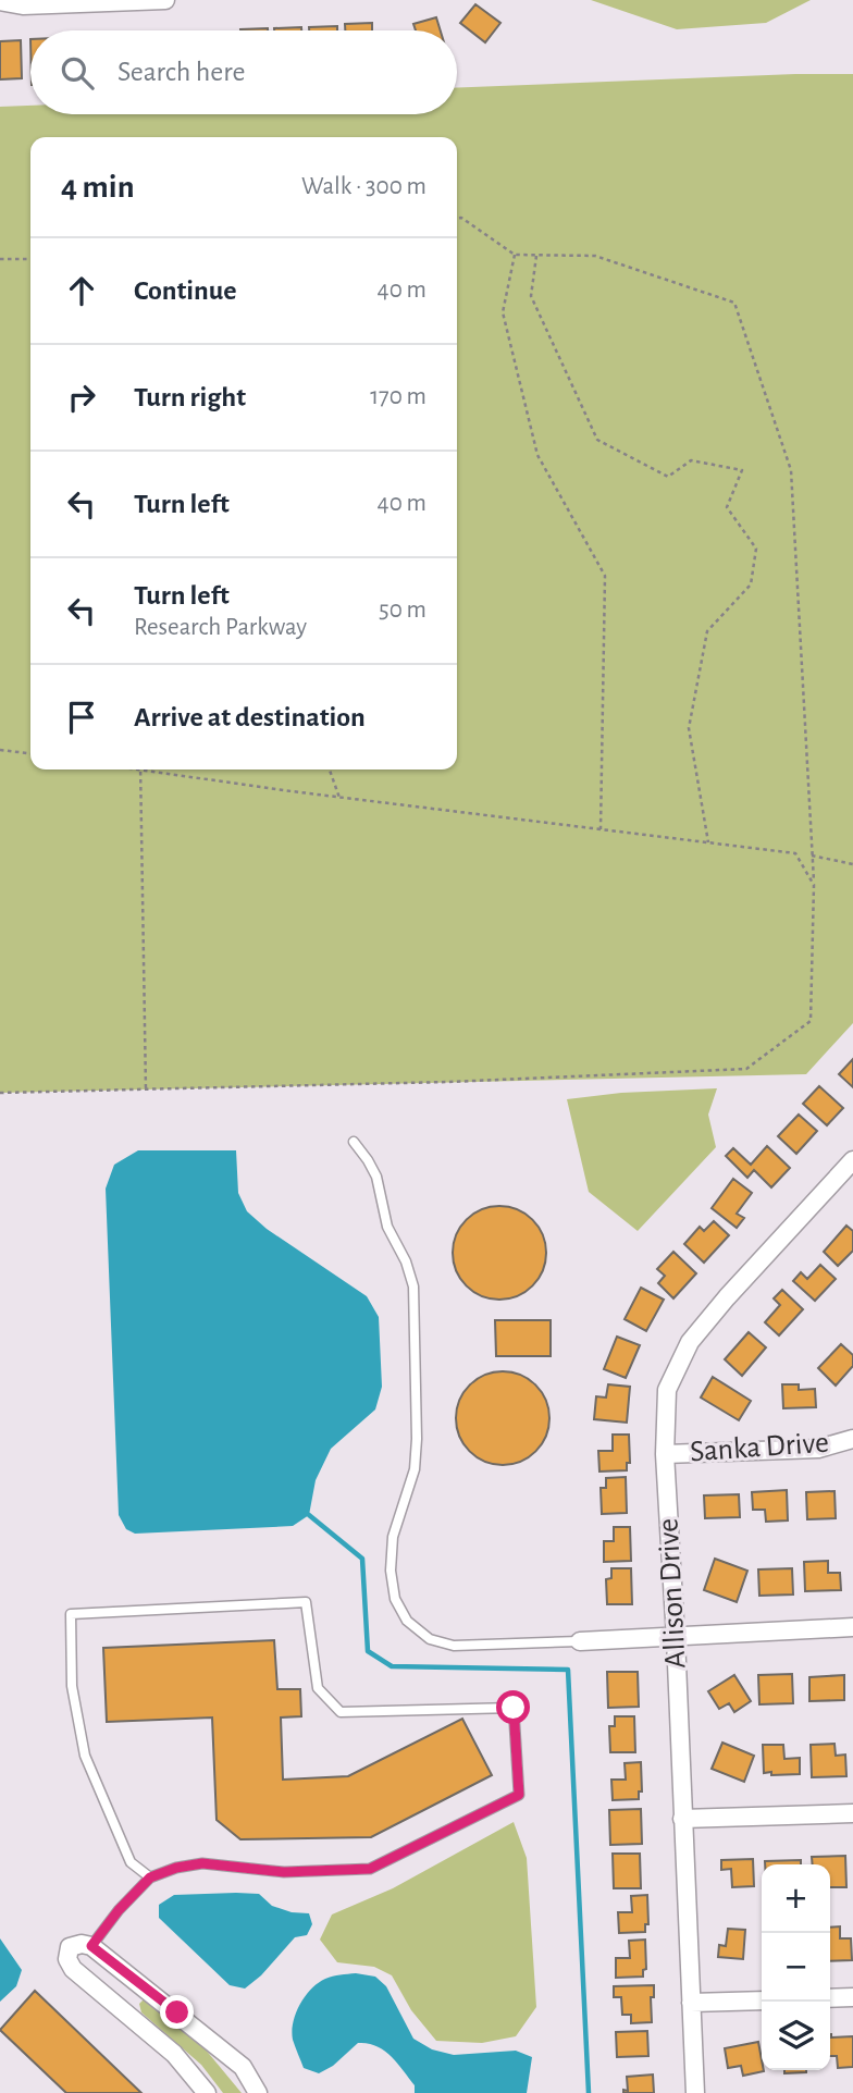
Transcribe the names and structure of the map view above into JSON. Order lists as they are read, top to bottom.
{
  "streets": {
    "street": ["Sanka Drive", "Allison Drive"]
  },
  "crossings": [
    ["Sanka Drive", "Allison Drive"]
  ],
  "page": {
    "search": "Search here",
    "heading": ["4 min", "Walk · 300 m"],
    "list": [
      ["Continue", "40 m"],
      ["Turn right", "170 m"],
      ["Turn left", "40 m"],
      ["Turn left", "Research Parkway", "50 m"],
      "Arrive at destination"
    ],
    "map_buttons": ["+", "−"]
  }
}
